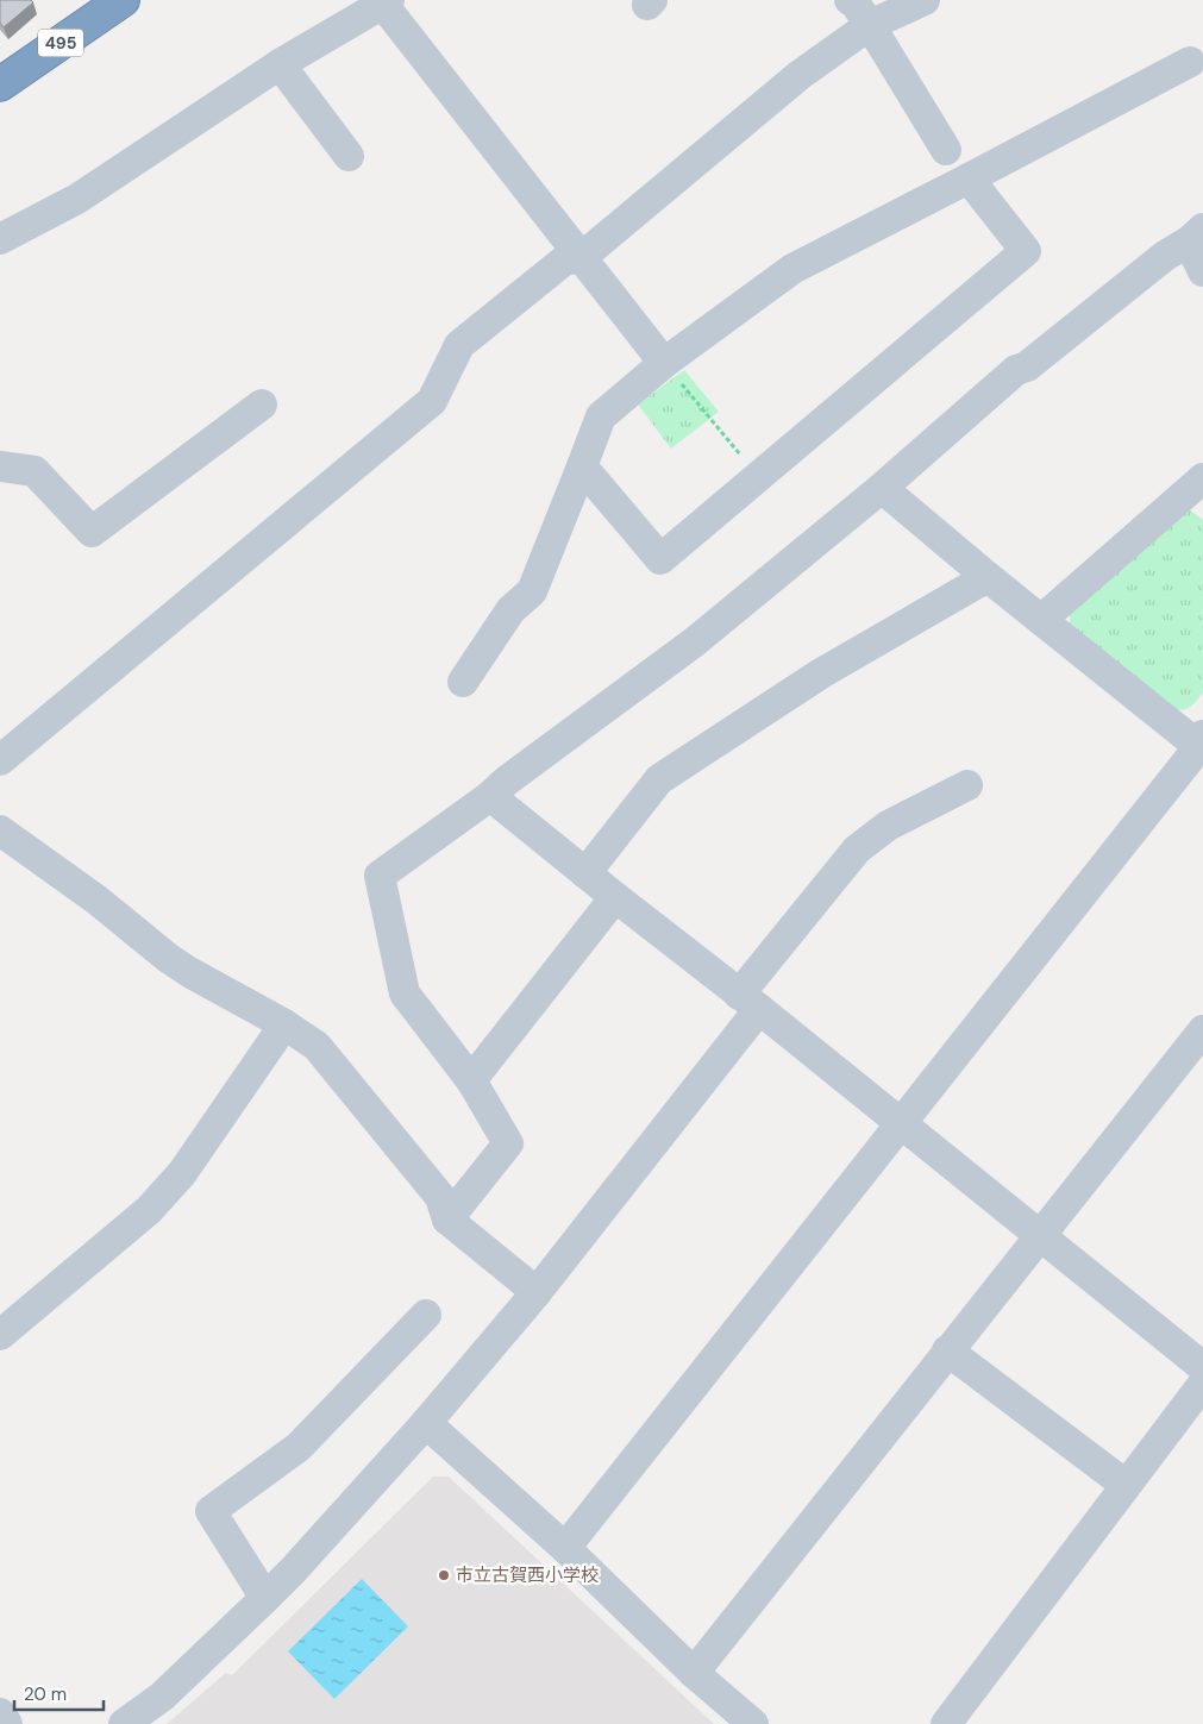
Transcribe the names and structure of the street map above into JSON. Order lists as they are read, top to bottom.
{
  "streets": {
    "highway": ["495"]
  },
  "places": ["市立古賀西小学校"],
  "scale_bar": "20 m"
}
